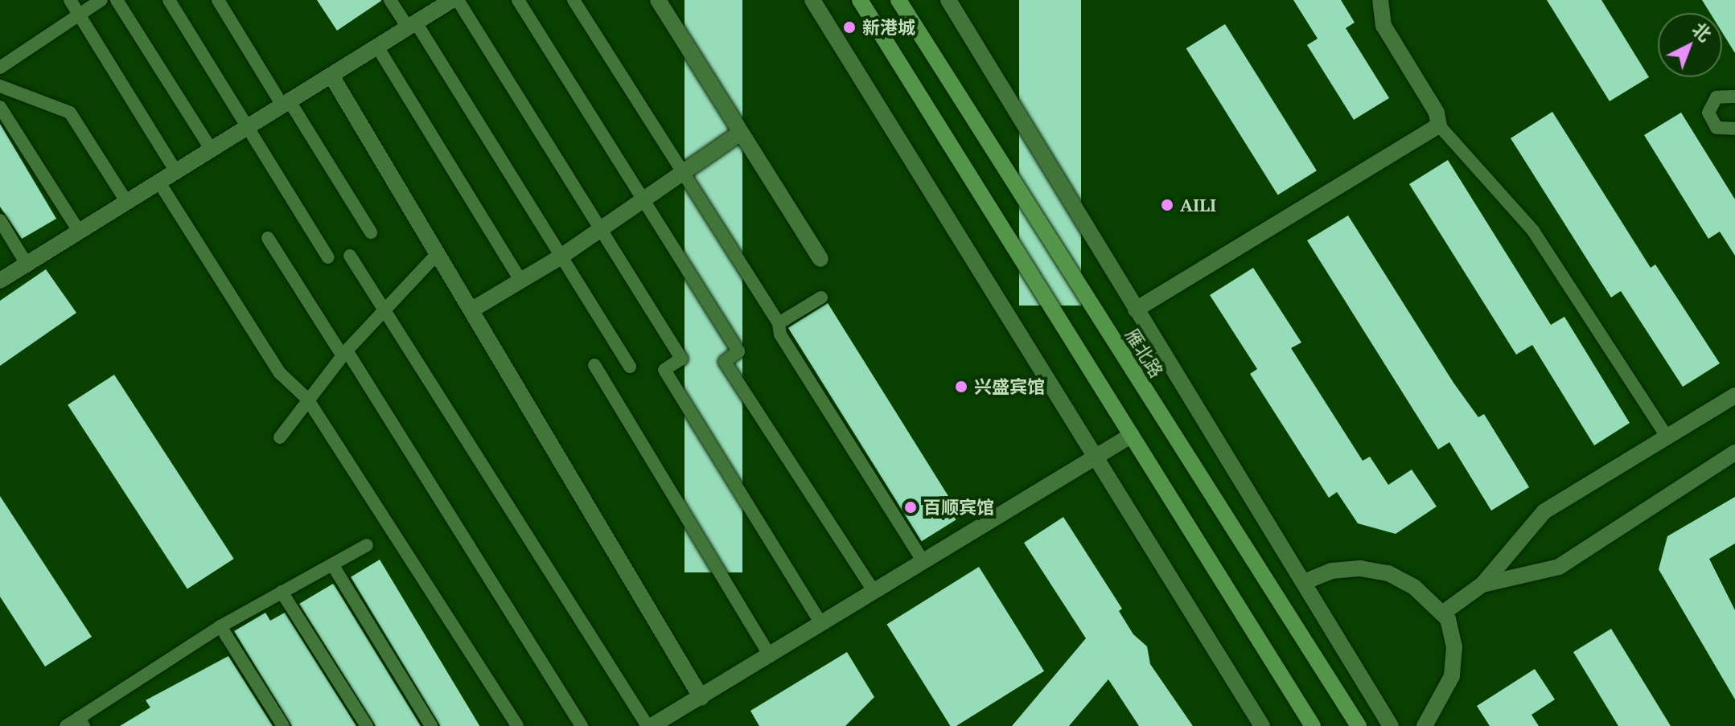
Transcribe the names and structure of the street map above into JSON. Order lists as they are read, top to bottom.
{
  "streets": {
    "main road": ["雁北路"]
  },
  "places": [
    "新港城",
    "AILI",
    "兴盛宾馆",
    "百顺宾馆"
  ],
  "north": "top right"
}
